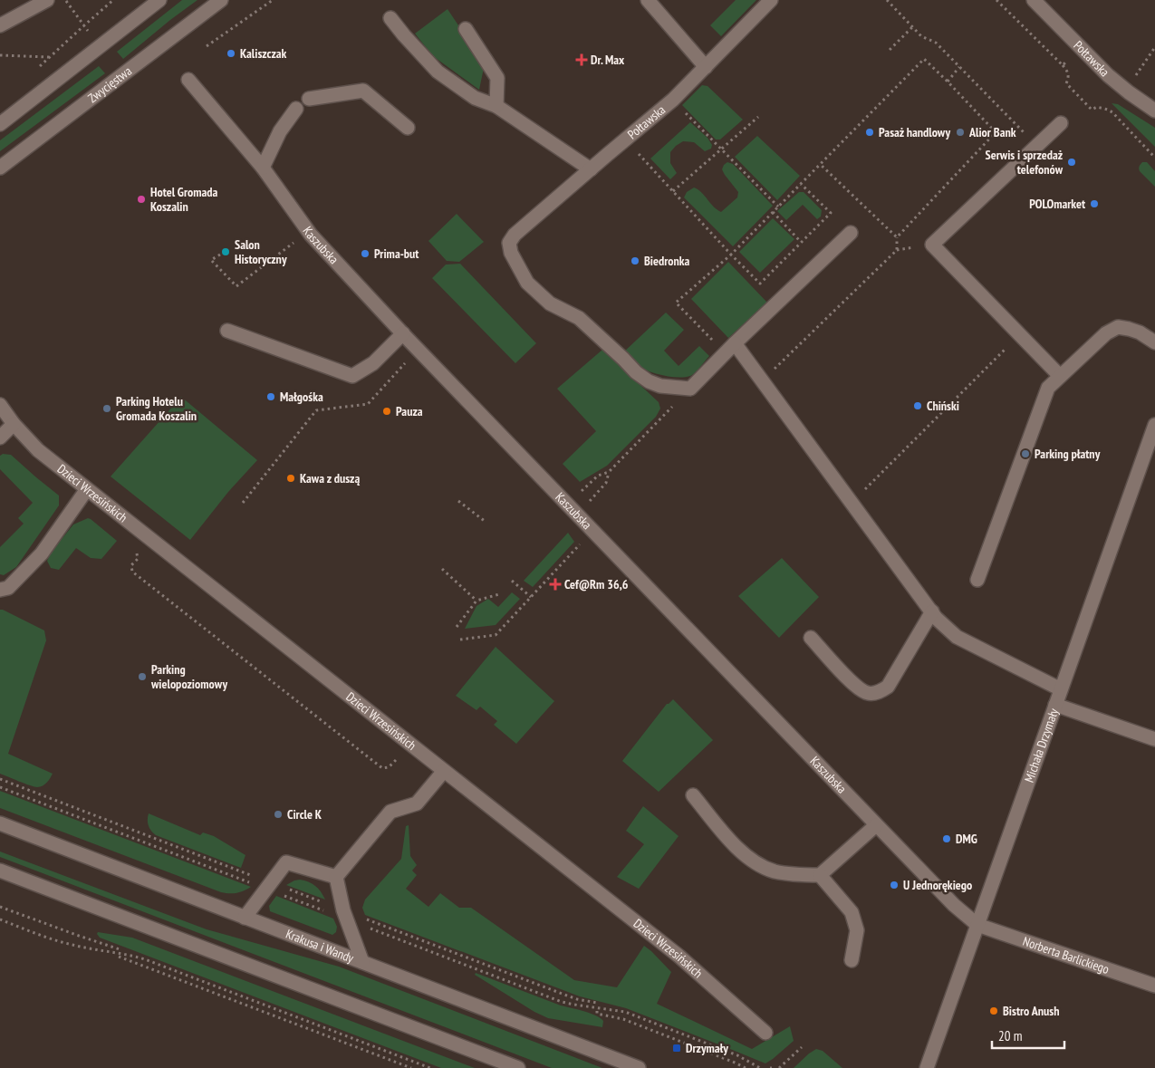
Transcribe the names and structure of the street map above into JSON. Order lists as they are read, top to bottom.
{
  "streets": {
    "street": [
      "Połtawska",
      "Zwycięstwa",
      "Kaszubska",
      "Dzieci Wrzesińskich",
      "Michała Drzymały",
      "Krakusa i Wandy",
      "Norberta Barlickiego"
    ]
  },
  "crossings": [
    ["Kaszubska", "Michała Drzymały"],
    ["Kaszubska", "Norberta Barlickiego"],
    ["Michała Drzymały", "Norberta Barlickiego"]
  ],
  "places": {
    "other": [
      "Kaliszczak",
      "Pasaż handlowy",
      "Alior Bank",
      "Serwis i sprzedaż telefonów",
      "Hotel Gromada Koszalin",
      "POLOmarket",
      "Salon Historyczny",
      "Prima-but",
      "Biedronka",
      "Małgośka",
      "Chiński",
      "Parking Hotelu Gromada Koszalin",
      "Pauza",
      "Parking płatny",
      "Kawa z duszą",
      "Parking wielopoziomowy",
      "Circle K",
      "DMG",
      "U Jednorękiego",
      "Bistro Anush"
    ],
    "health": ["Dr. Max", "Cef@Rm 36,6"],
    "transit": ["Drzymały"]
  },
  "scale_bar": "20 m"
}
